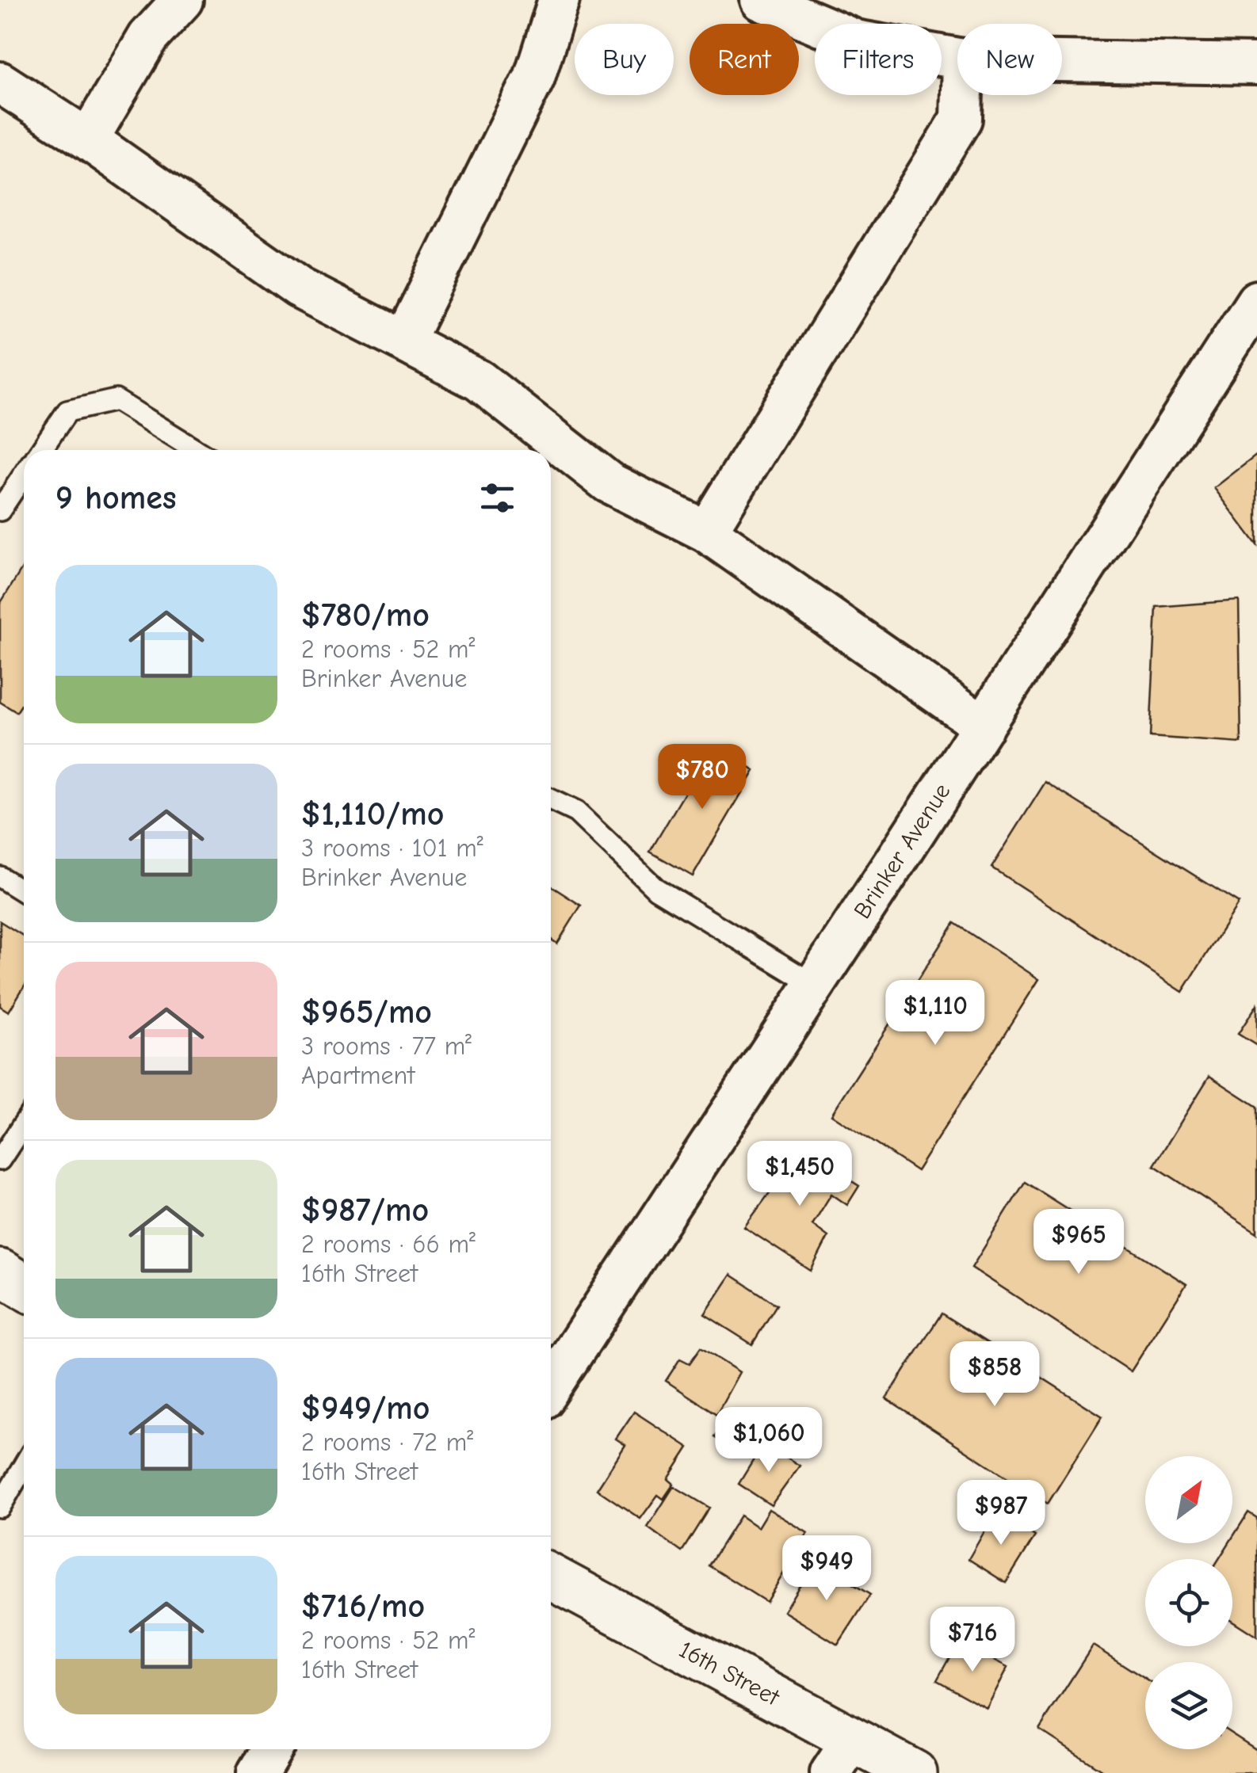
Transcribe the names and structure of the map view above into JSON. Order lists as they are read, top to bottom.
{
  "streets": {
    "street": ["Brinker Avenue", "16th Street"]
  },
  "north": "top right",
  "page": {
    "chip": [
      "Buy",
      "Rent",
      "Filters",
      "New"
    ],
    "heading": "9 homes",
    "list": [
      {
        "name": "$780/mo",
        "note": "2 rooms · 52 m² · Brinker Avenue"
      },
      {
        "name": "$1,110/mo",
        "note": "3 rooms · 101 m² · Brinker Avenue"
      },
      {
        "name": "$965/mo",
        "note": "3 rooms · 77 m² · Apartment"
      },
      {
        "name": "$987/mo",
        "note": "2 rooms · 66 m² · 16th Street"
      },
      {
        "name": "$949/mo",
        "note": "2 rooms · 72 m² · 16th Street"
      },
      {
        "name": "$716/mo",
        "note": "2 rooms · 52 m² · 16th Street"
      }
    ],
    "price": [
      "$780",
      "$1,110",
      "$1,450",
      "$965",
      "$858",
      "$1,060",
      "$987",
      "$949",
      "$716"
    ]
  }
}
